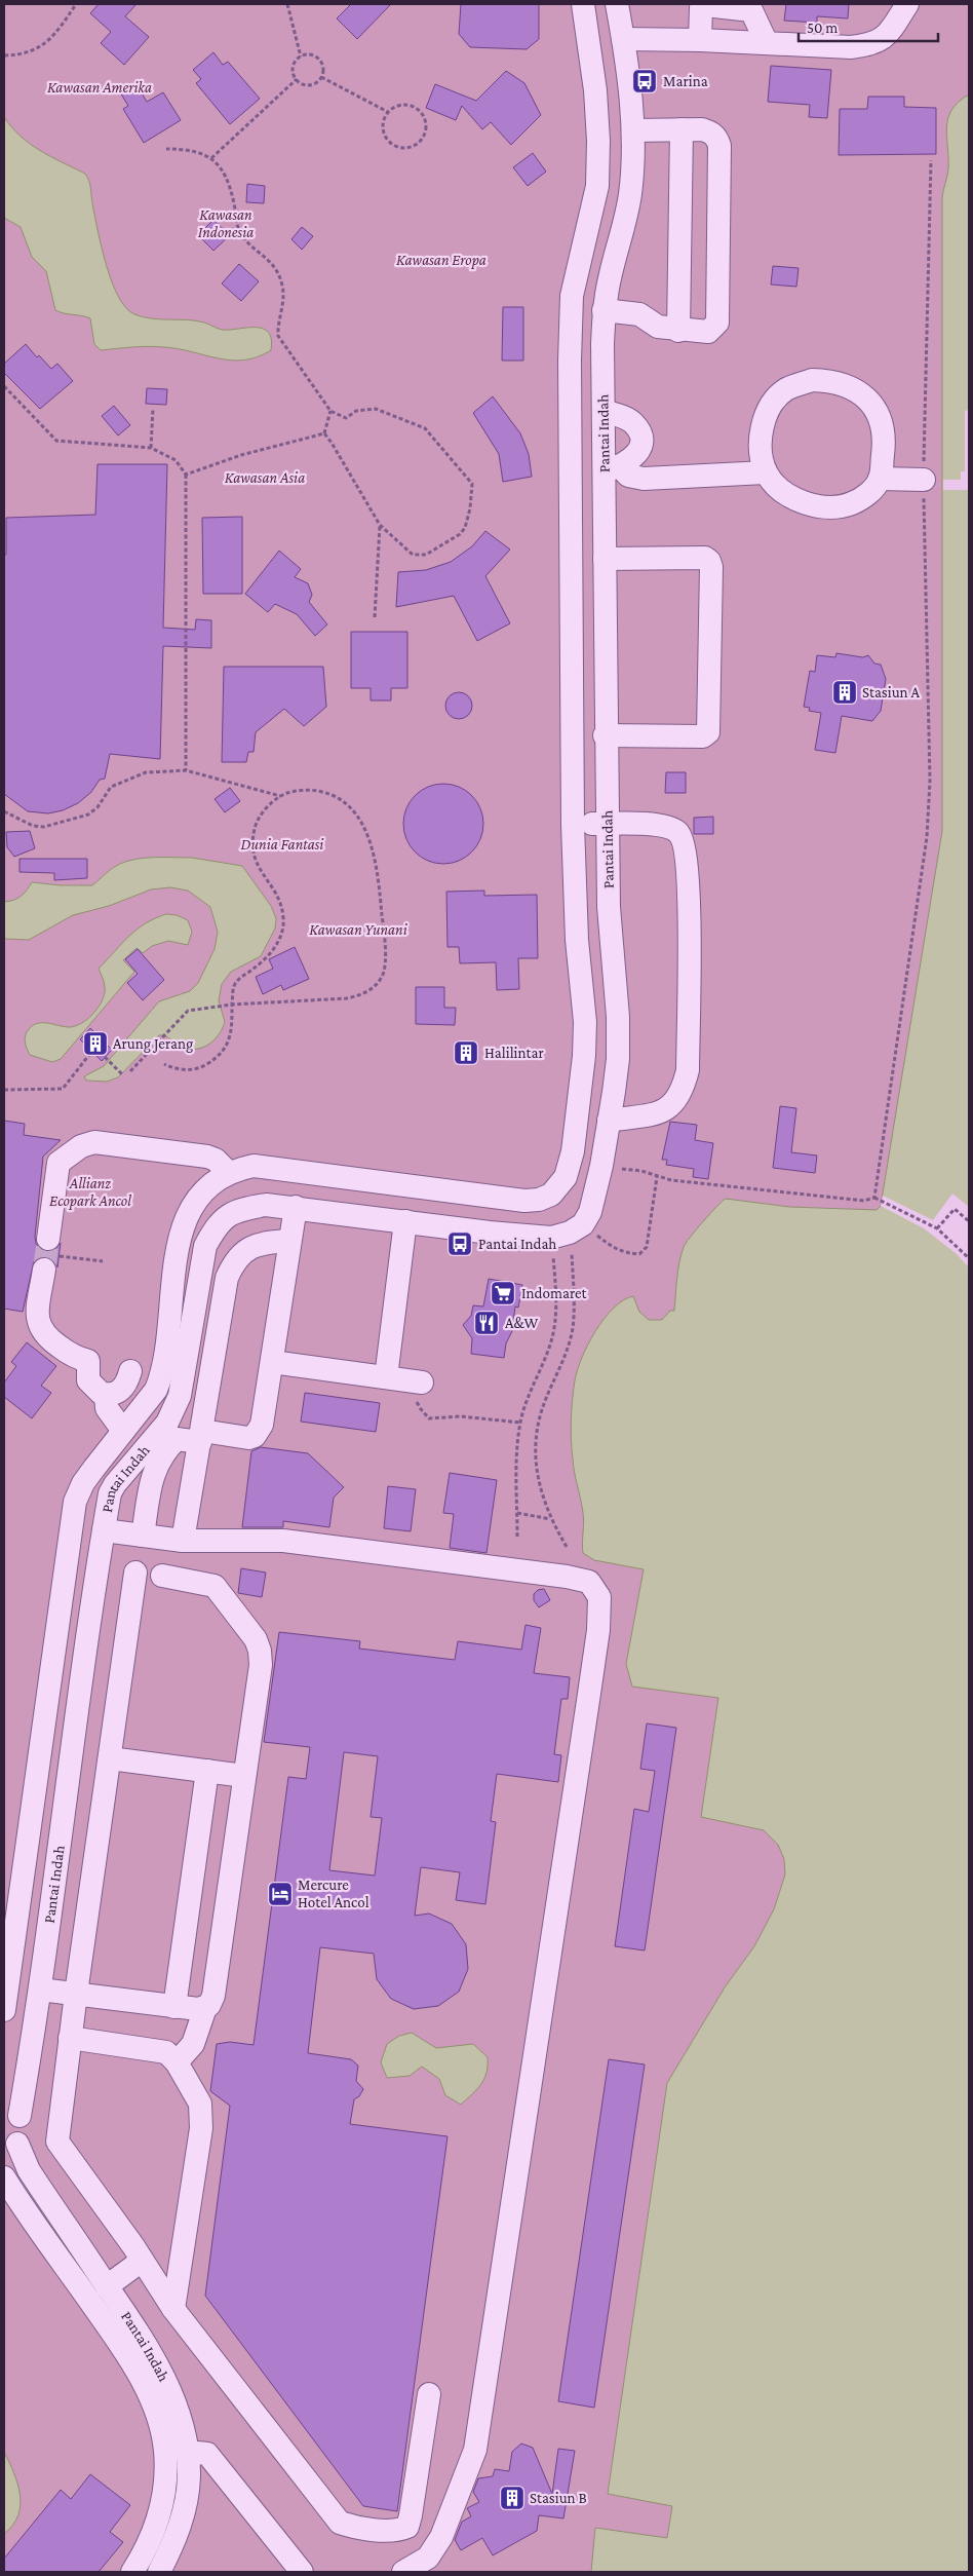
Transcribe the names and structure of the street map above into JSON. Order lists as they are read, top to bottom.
{
  "streets": {
    "street": ["Pantai Indah"]
  },
  "parks": [
    "Kawasan Amerika",
    "Kawasan Indonesia",
    "Kawasan Eropa",
    "Kawasan Asia",
    "Dunia Fantasi",
    "Kawasan Yunani",
    "Allianz Ecopark Ancol"
  ],
  "places": {
    "bus stop": ["Marina", "Pantai Indah"],
    "building": [
      "Stasiun A",
      "Arung Jerang",
      "Halilintar",
      "Stasiun B"
    ],
    "supermarket": ["Indomaret"],
    "restaurant": ["A&W"],
    "hotel": ["Mercure Hotel Ancol"]
  },
  "scale_bar": "50 m"
}
